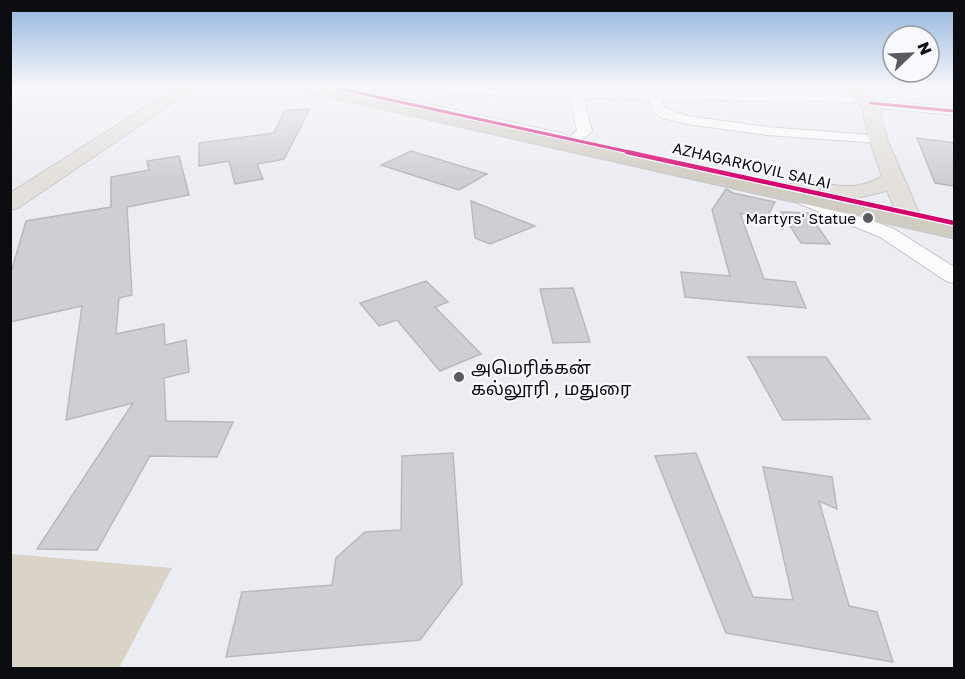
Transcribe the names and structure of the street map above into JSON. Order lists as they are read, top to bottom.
{
  "streets": {
    "highway": ["AZHAGARKOVIL SALAI"]
  },
  "places": ["Martyrs' Statue", "அமெரிக்கன் கல்லூரி , மதுரை"],
  "north": "top right"
}
